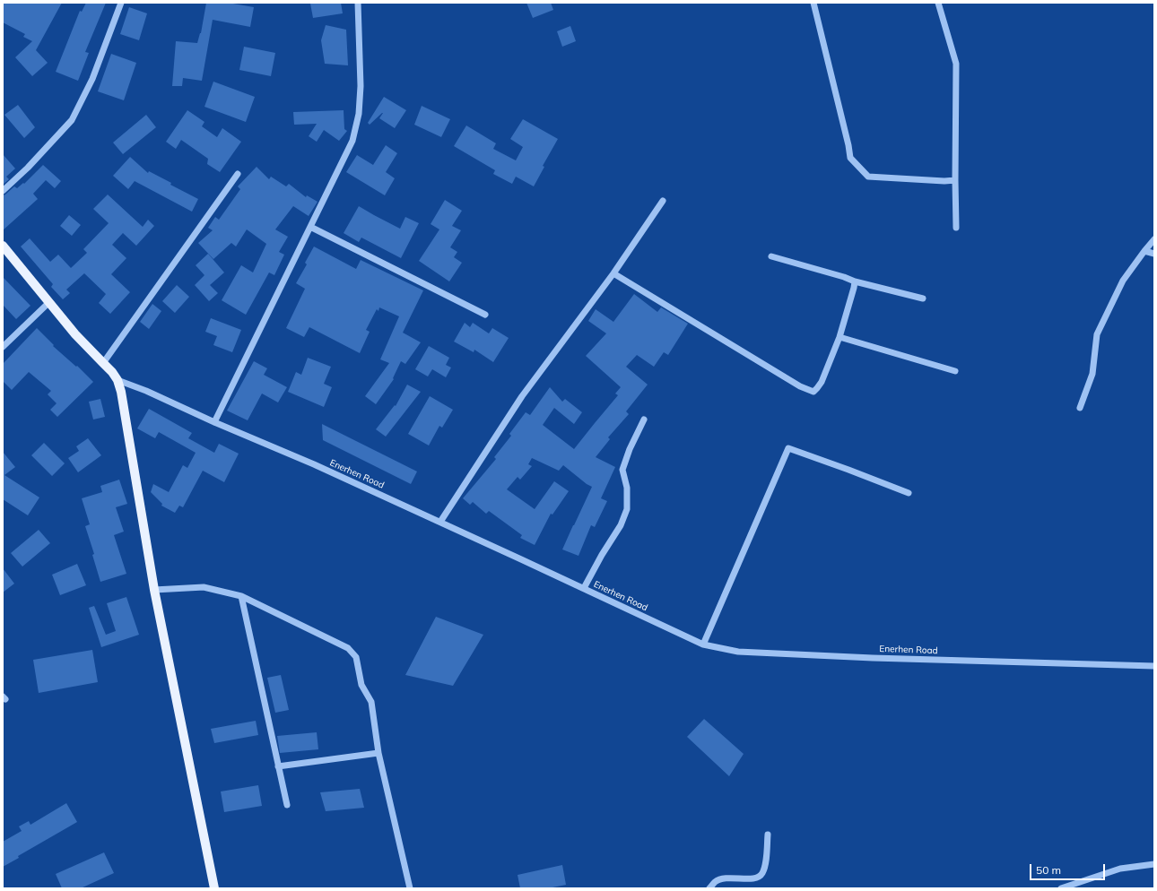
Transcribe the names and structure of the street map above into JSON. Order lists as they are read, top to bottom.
{
  "streets": {
    "street": ["Enerhen Road"]
  },
  "scale_bar": "50 m"
}
